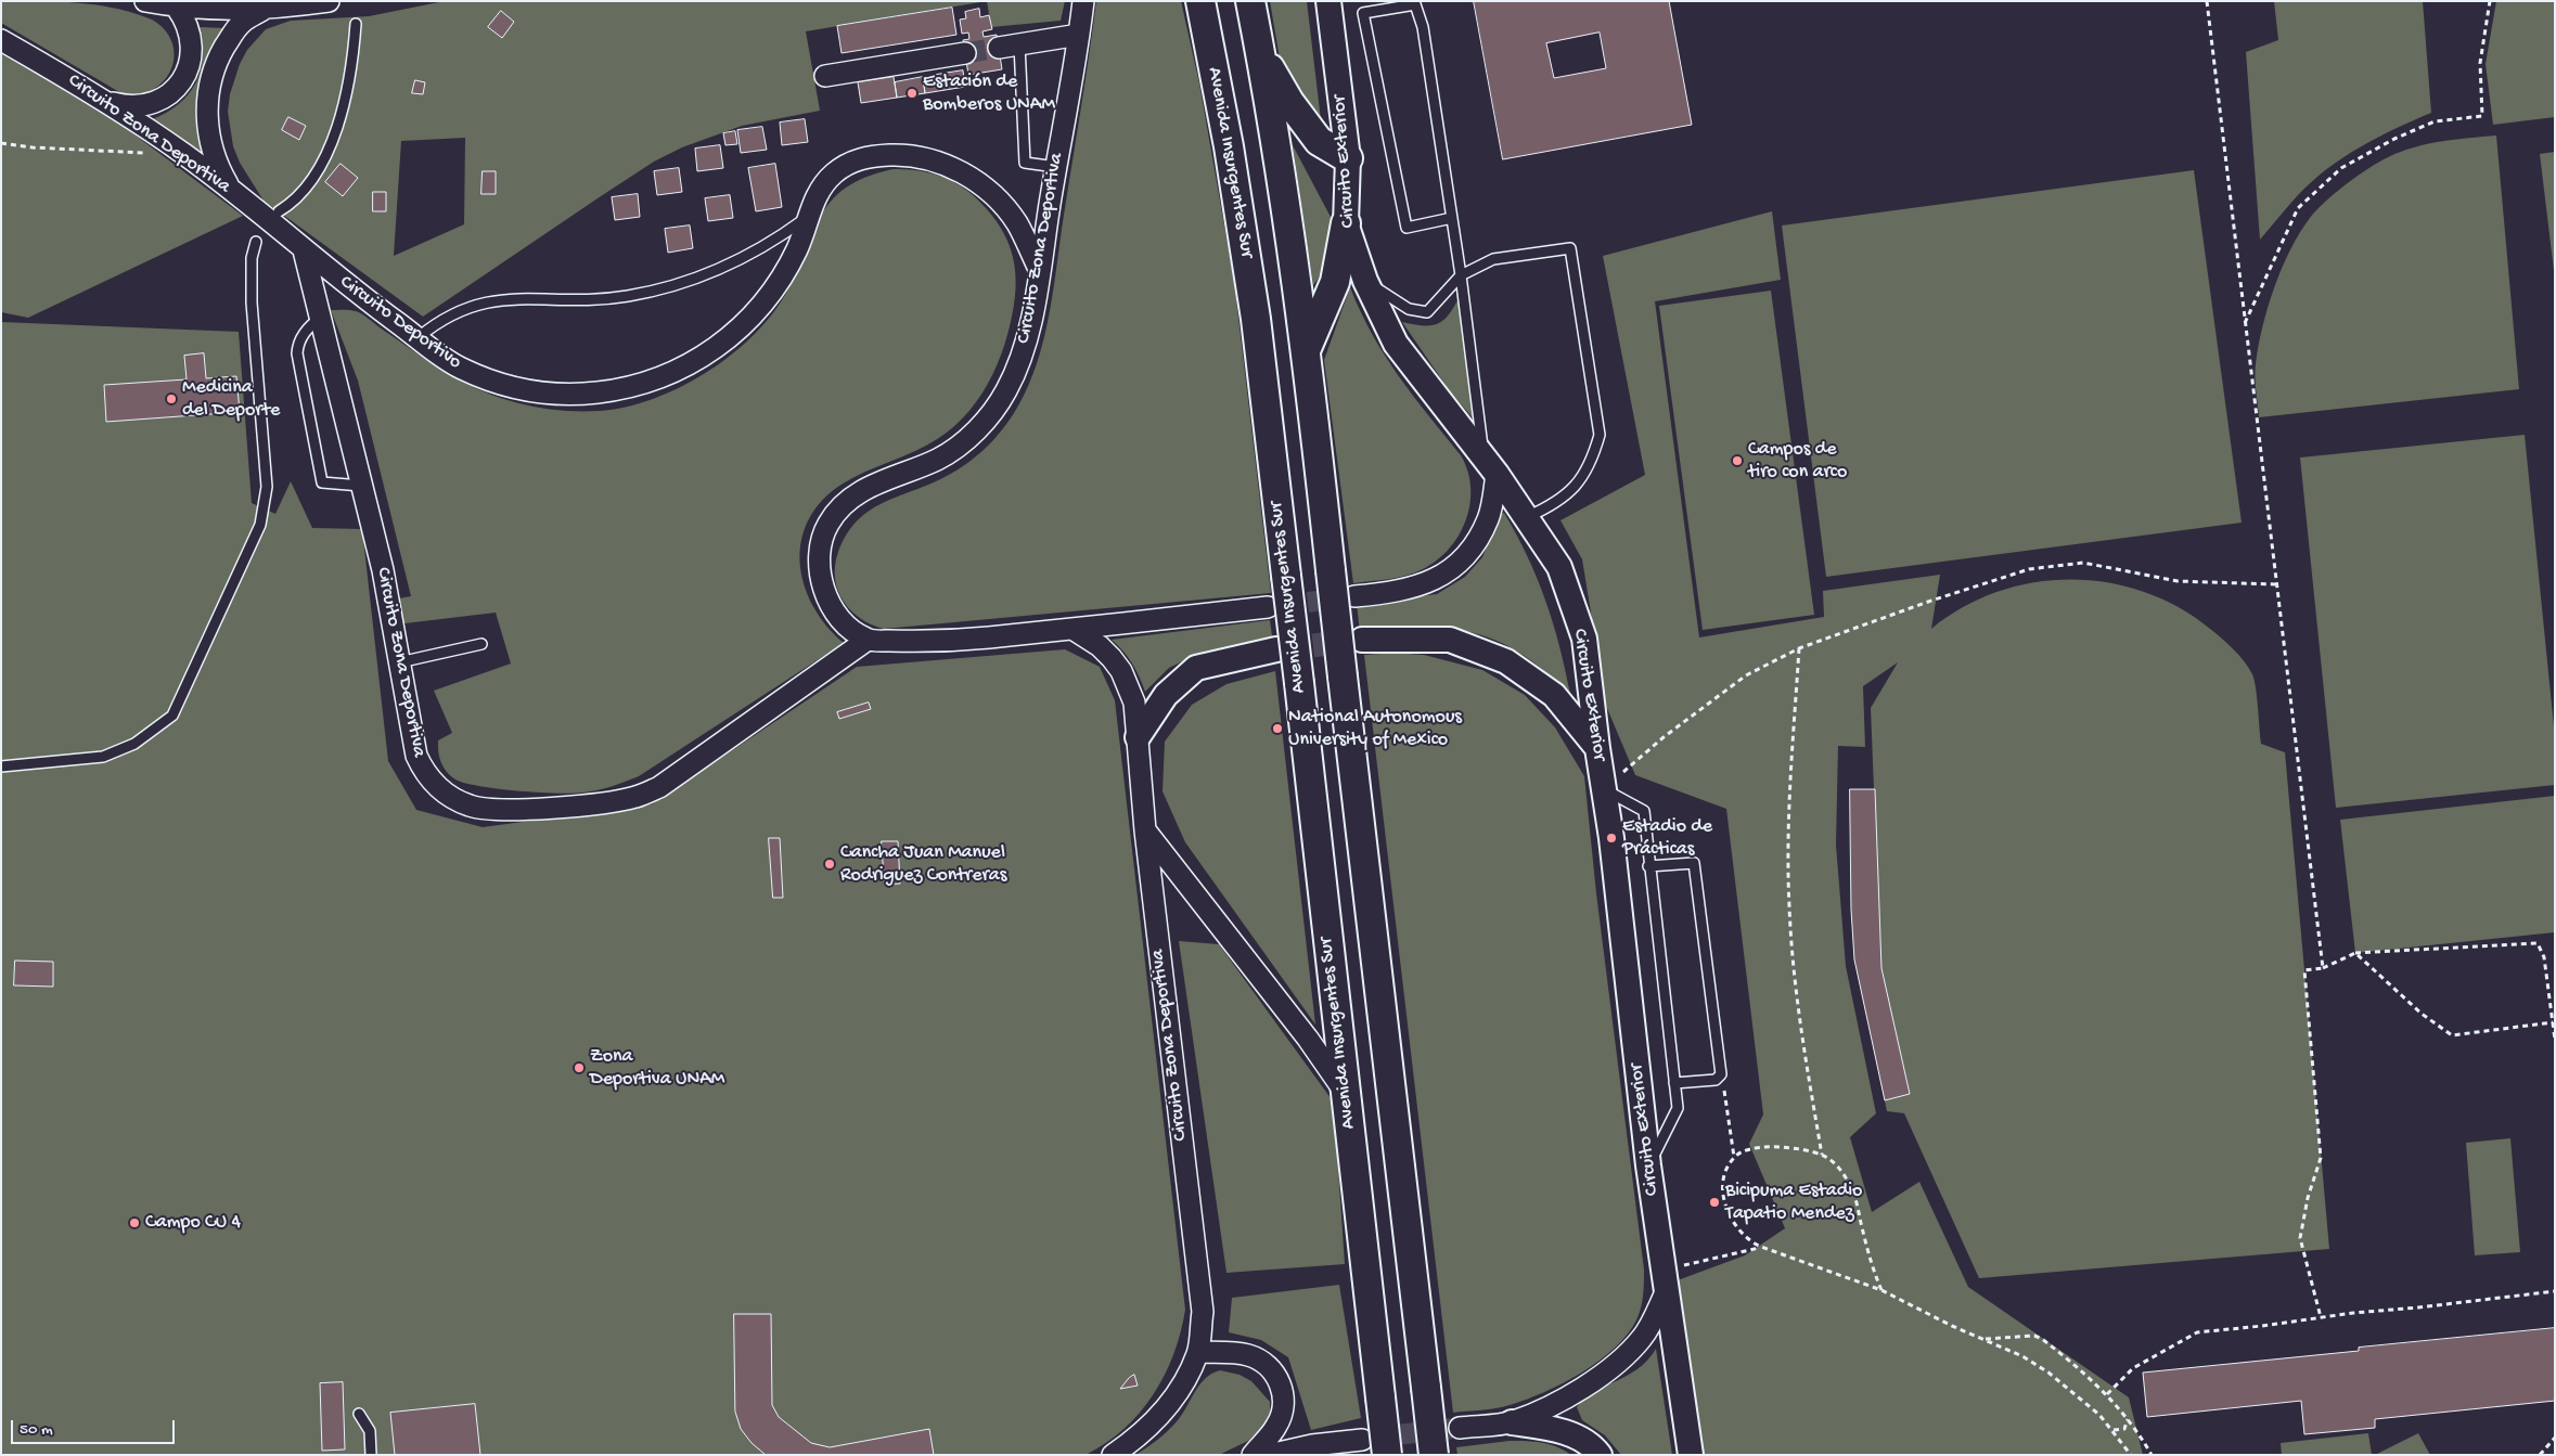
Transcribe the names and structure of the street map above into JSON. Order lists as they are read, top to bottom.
{
  "streets": {
    "main road": ["Avenida Insurgentes Sur"],
    "street": ["Circuito Zona Deportiva", "Circuito Exterior", "Circuito Deportivo"]
  },
  "crossings": [
    ["Circuito Zona Deportiva", "Circuito Deportivo"]
  ],
  "places": [
    "Estación de Bomberos UNAM",
    "Medicina del Deporte",
    "Campos de tiro con arco",
    "National Autonomous University of Mexico",
    "Estadio de Prácticas",
    "Cancha Juan Manuel Rodriguez Contreras",
    "Zona Deportiva UNAM",
    "Bicipuma Estadio Tapatio Mendez",
    "Campo CU 4"
  ],
  "scale_bar": "50 m"
}
